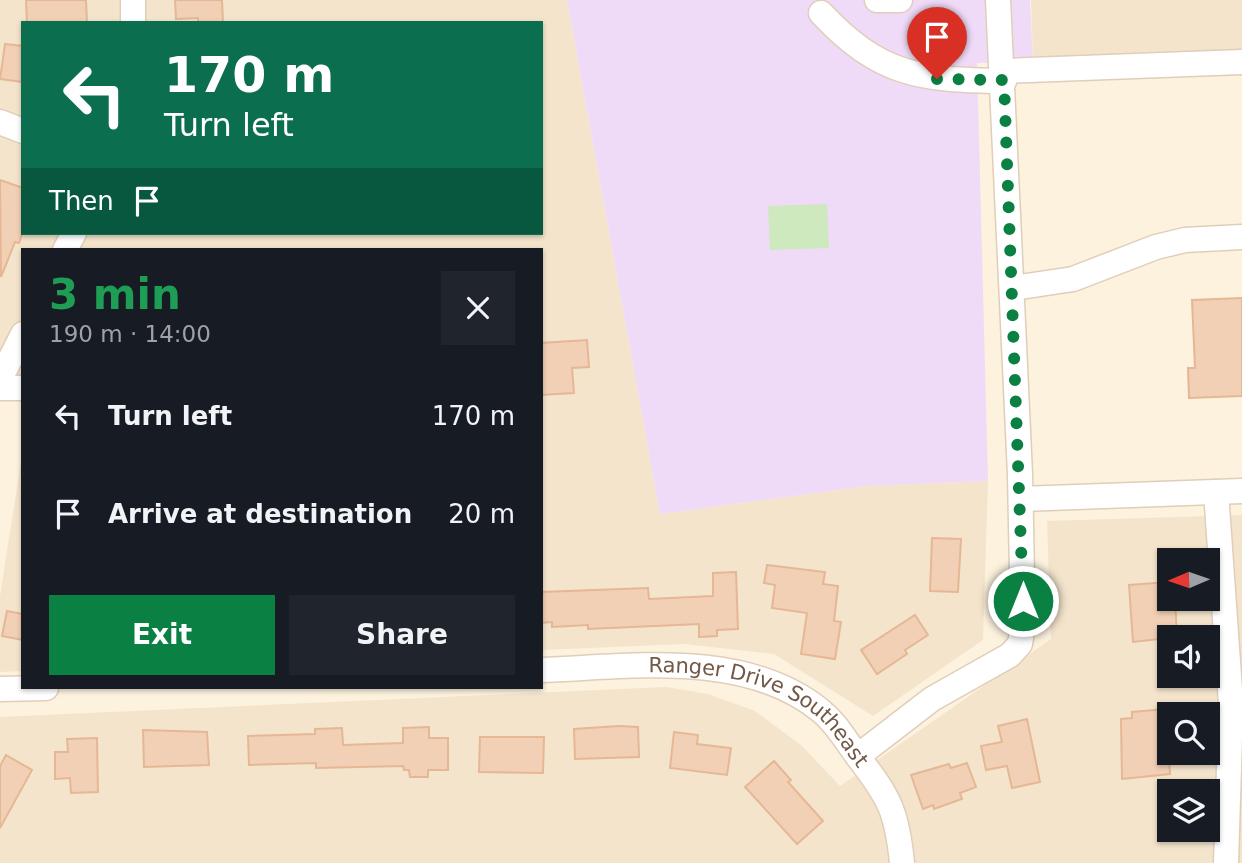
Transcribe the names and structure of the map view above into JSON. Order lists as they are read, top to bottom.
{
  "streets": {
    "street": ["Ranger Drive Southeast"]
  },
  "north": "left",
  "page": {
    "turn": ["170 m", "Turn left"],
    "then": "Then",
    "heading": ["3 min", "190 m · 14:00"],
    "list": [
      {
        "name": "Turn left",
        "value": "170 m"
      },
      {
        "name": "Arrive at destination",
        "value": "20 m"
      }
    ],
    "buttons": ["Exit", "Share"]
  }
}
